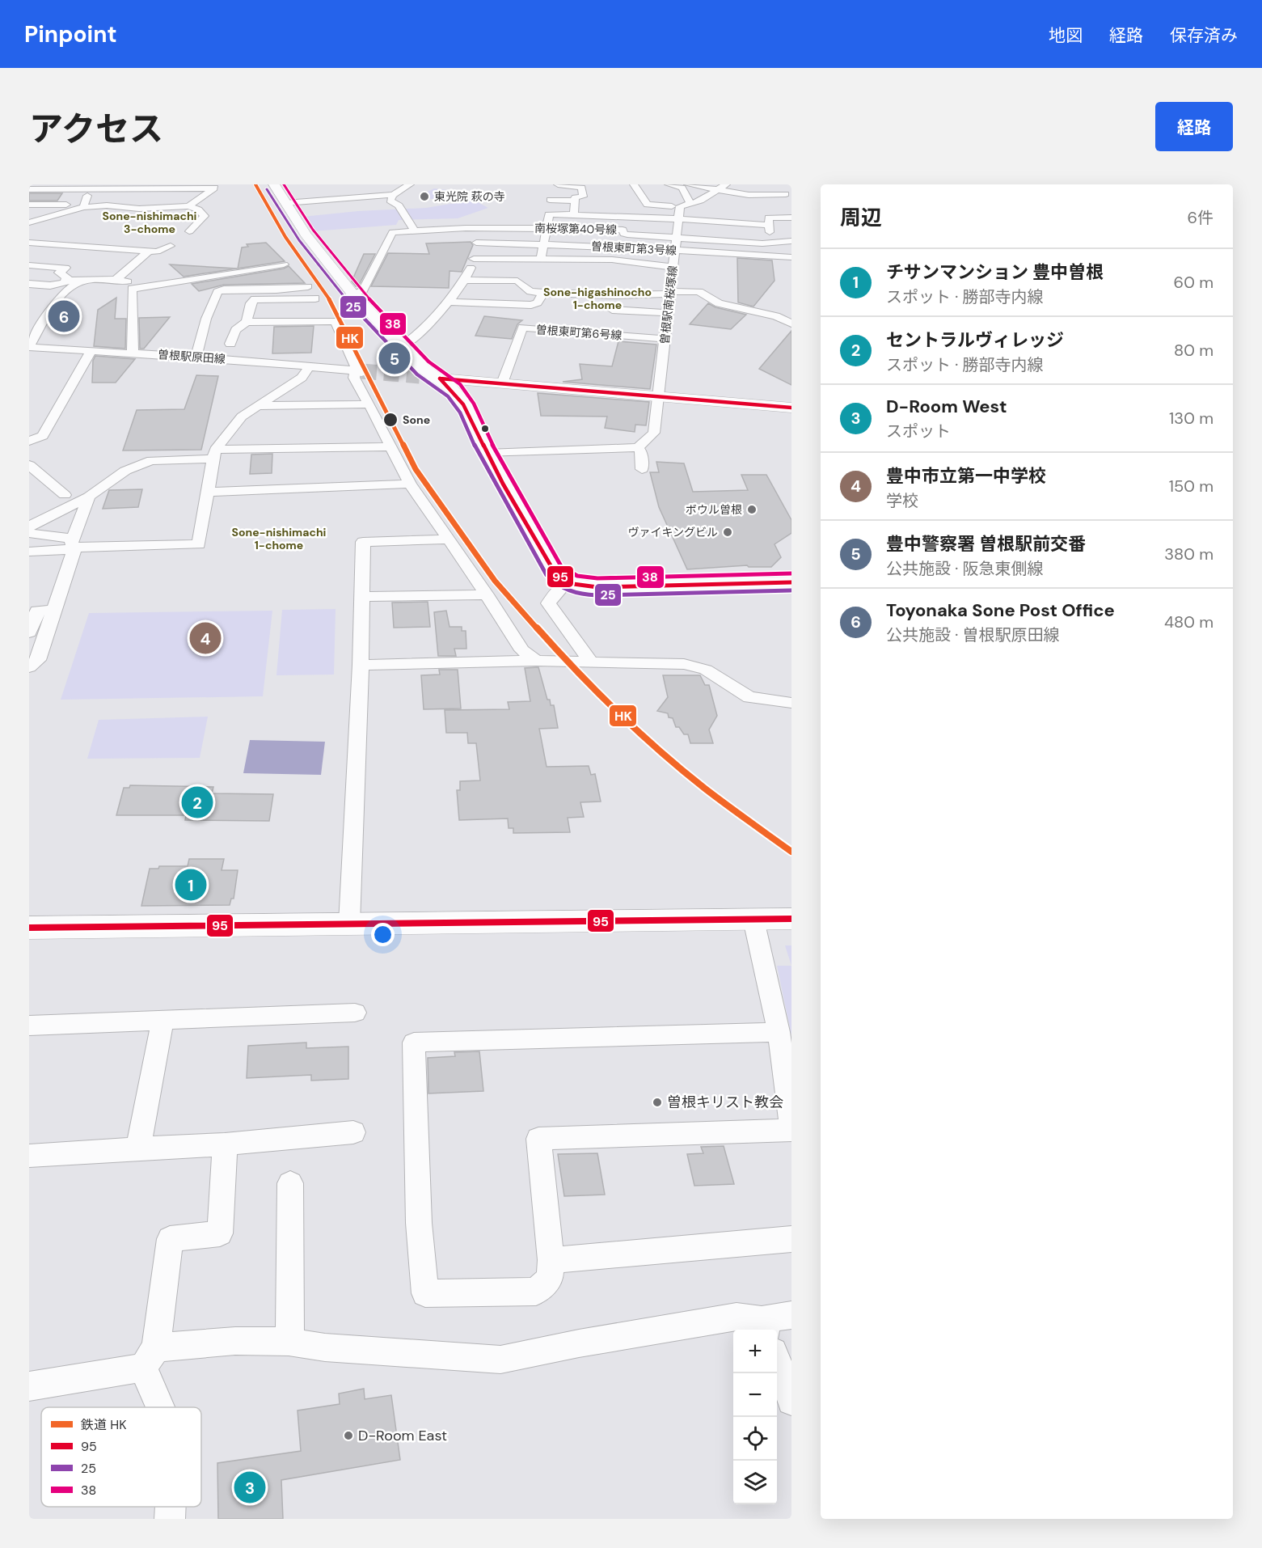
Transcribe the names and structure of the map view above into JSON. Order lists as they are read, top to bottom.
{
  "streets": {
    "street": [
      "南桜塚第40号線",
      "曽根東町第3号線",
      "曽根駅南桜塚線",
      "曽根東町第6号線",
      "曽根駅原田線"
    ]
  },
  "crossings": [
    ["南桜塚第40号線", "曽根駅南桜塚線"],
    ["曽根東町第3号線", "曽根駅南桜塚線"],
    ["曽根駅南桜塚線", "曽根東町第6号線"]
  ],
  "districts": ["Sone-nishimachi 3-chome", "Sone-higashinocho 1-chome", "Sone-nishimachi 1-chome"],
  "places": [
    "東光院 萩の寺",
    "Sone",
    "ボウル曽根",
    "ヴァイキングビル",
    "曽根キリスト教会",
    "D-Room East"
  ],
  "lines": [
    "rail line HK",
    "transit line 38",
    "transit line 25",
    "transit line 95"
  ],
  "legend": [
    "鉄道 HK",
    "95",
    "25",
    "38"
  ],
  "page": {
    "header": "Pinpoint",
    "nav": ["地図", "経路", "保存済み"],
    "title": "アクセス",
    "buttons": "経路",
    "heading": ["周辺", "6件"],
    "list": [
      {
        "mark": "1",
        "name": "チサンマンション 豊中曽根",
        "note": "スポット · 勝部寺内線",
        "value": "60 m"
      },
      {
        "mark": "2",
        "name": "セントラルヴィレッジ",
        "note": "スポット · 勝部寺内線",
        "value": "80 m"
      },
      {
        "mark": "3",
        "name": "D-Room West",
        "note": "スポット",
        "value": "130 m"
      },
      {
        "mark": "4",
        "name": "豊中市立第一中学校",
        "note": "学校",
        "value": "150 m"
      },
      {
        "mark": "5",
        "name": "豊中警察署 曽根駅前交番",
        "note": "公共施設 · 阪急東側線",
        "value": "380 m"
      },
      {
        "mark": "6",
        "name": "Toyonaka Sone Post Office",
        "note": "公共施設 · 曽根駅原田線",
        "value": "480 m"
      }
    ],
    "pins": [
      "6",
      "5",
      "4",
      "2",
      "1",
      "3"
    ],
    "map_buttons": ["+", "−"]
  }
}
